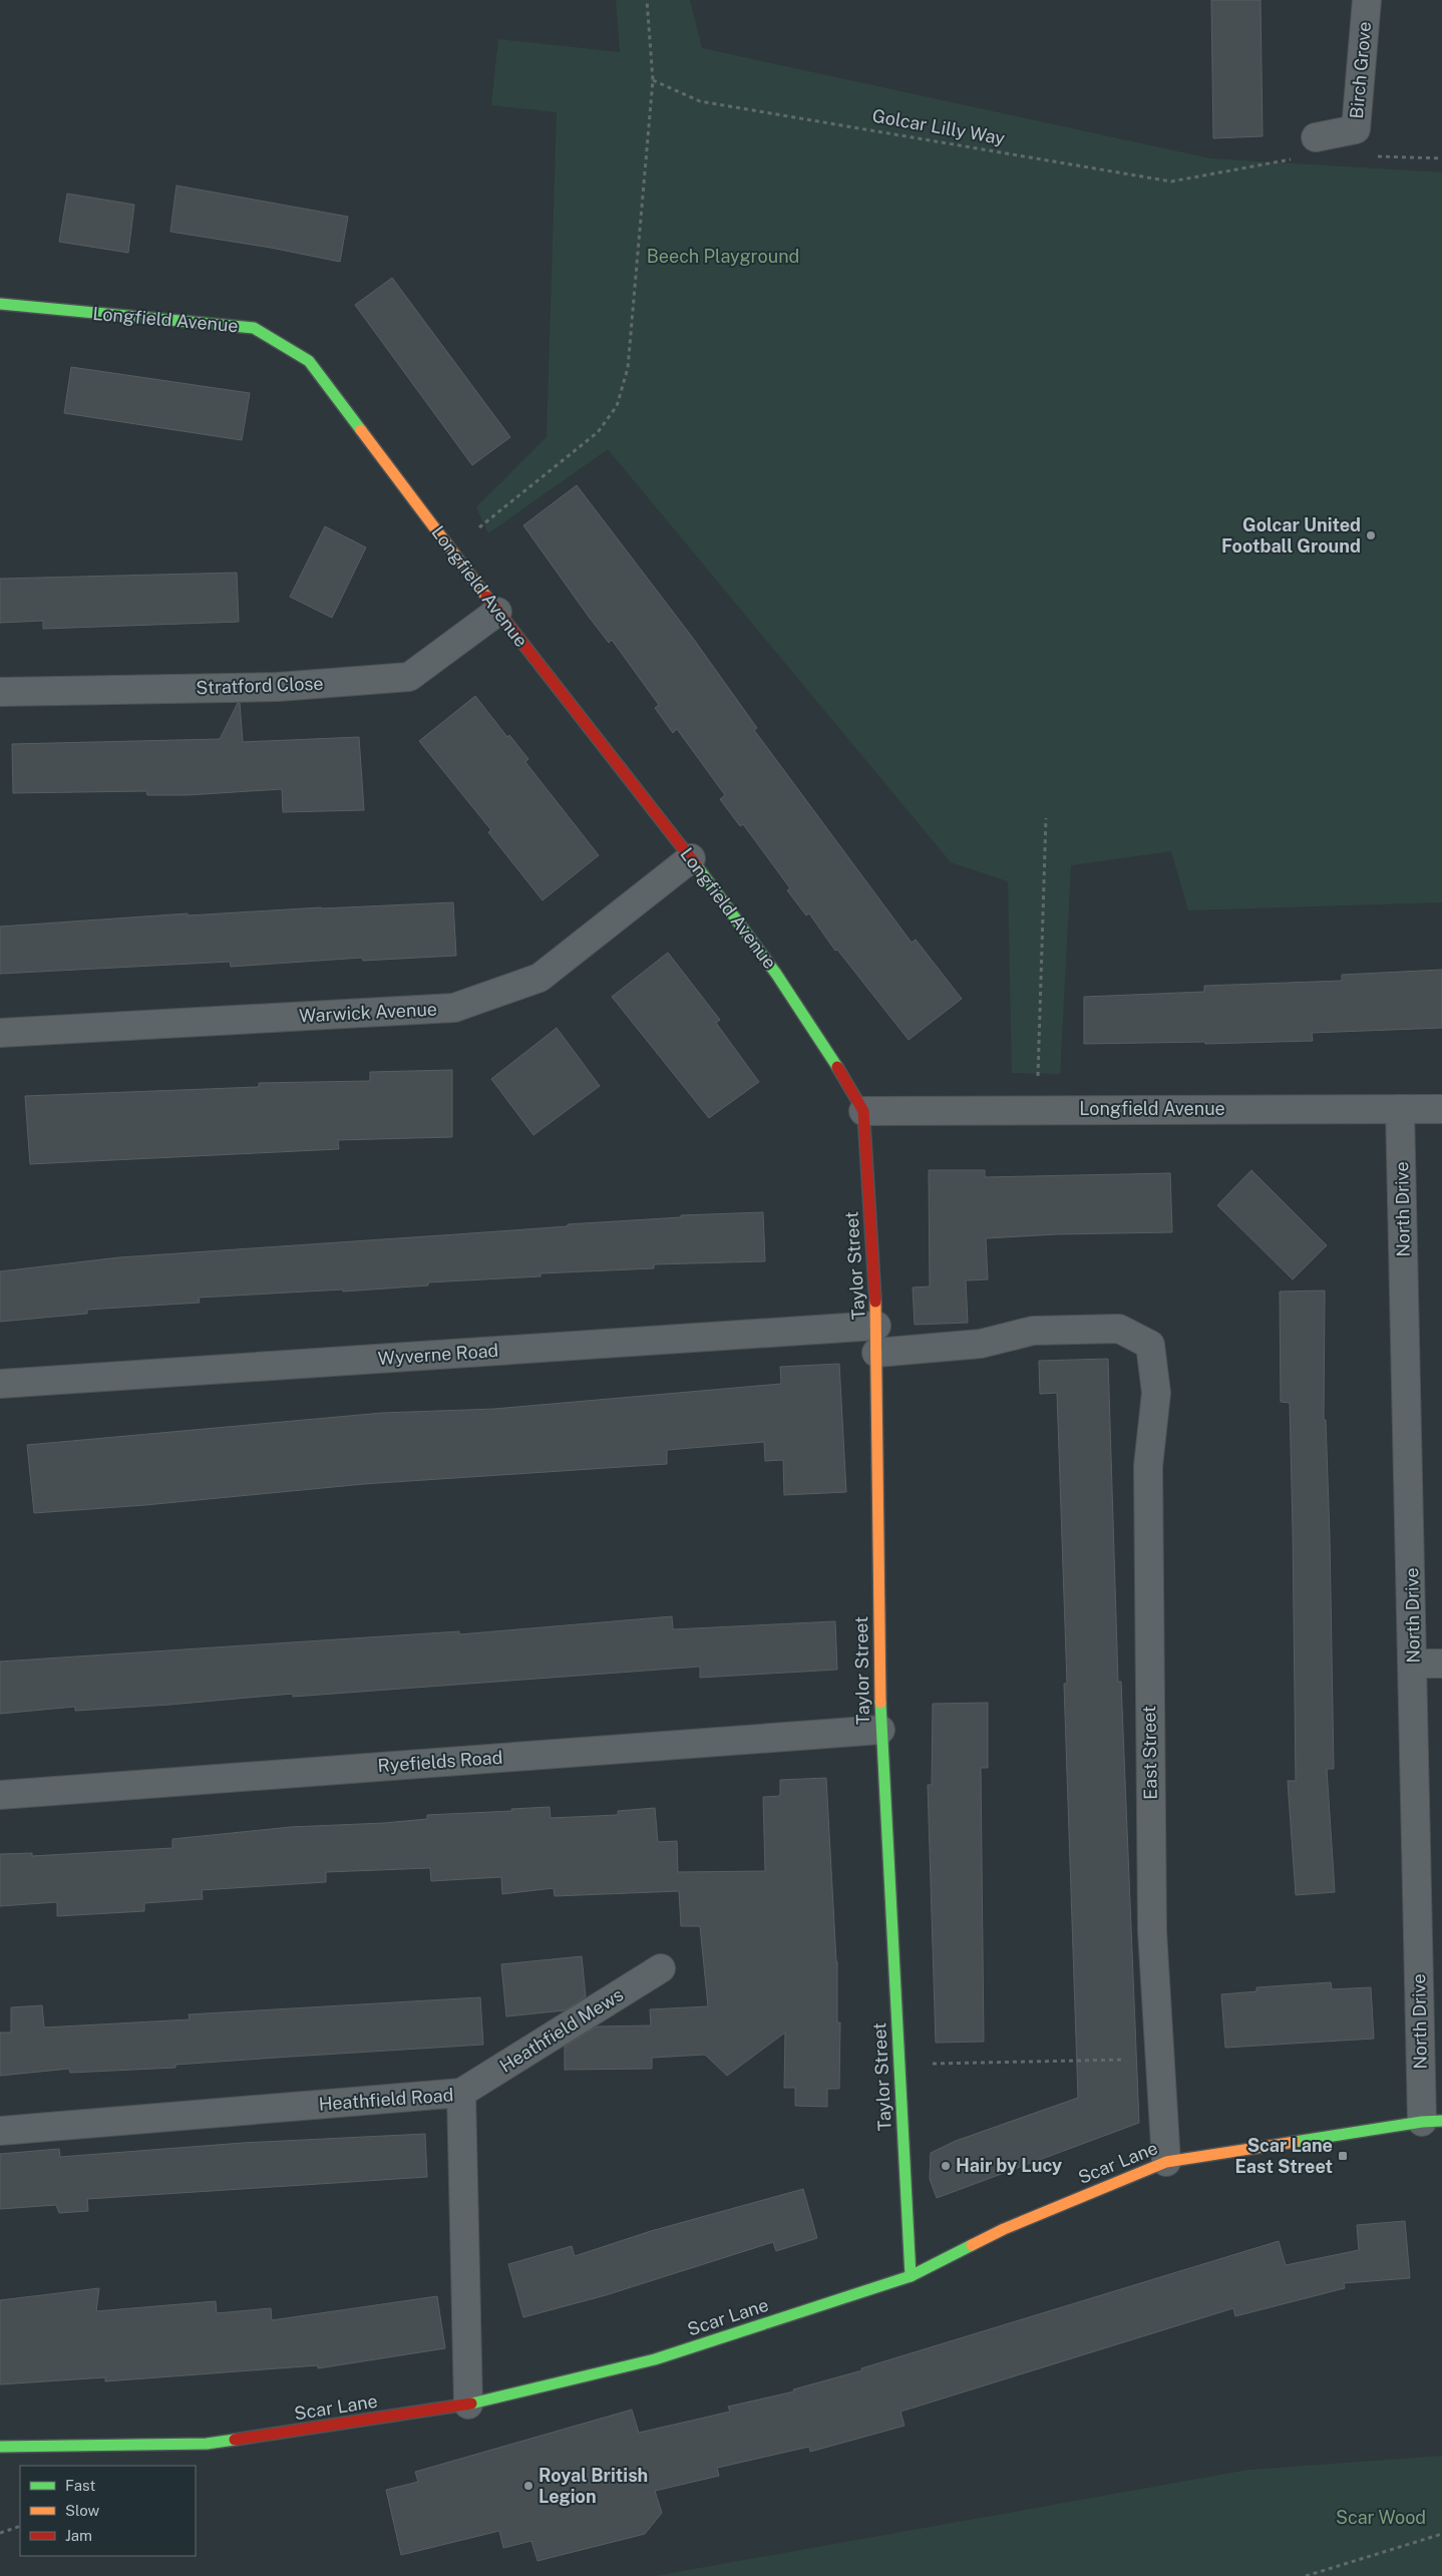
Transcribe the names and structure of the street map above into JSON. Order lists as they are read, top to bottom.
{
  "streets": {
    "street": [
      "Birch Grove",
      "Longfield Avenue",
      "Stratford Close",
      "Warwick Avenue",
      "North Drive",
      "Taylor Street",
      "Wyverne Road",
      "East Street",
      "Ryefields Road",
      "Heathfield Mews",
      "Heathfield Road",
      "Scar Lane"
    ],
    "path": ["Golcar Lilly Way"]
  },
  "crossings": [
    ["Longfield Avenue", "Stratford Close"],
    ["Longfield Avenue", "Warwick Avenue"],
    ["Longfield Avenue", "North Drive"],
    ["Longfield Avenue", "Taylor Street"],
    ["North Drive", "Scar Lane"],
    ["Taylor Street", "Wyverne Road"],
    ["Taylor Street", "East Street"],
    ["Taylor Street", "Ryefields Road"],
    ["Taylor Street", "Scar Lane"],
    ["East Street", "Scar Lane"],
    ["Heathfield Mews", "Heathfield Road"],
    ["Heathfield Road", "Scar Lane"]
  ],
  "parks": ["Beech Playground", "Scar Wood"],
  "places": {
    "other": ["Golcar United Football Ground", "Hair by Lucy", "Royal British Legion"],
    "transit": ["Scar Lane East Street"]
  },
  "legend": ["Fast", "Slow", "Jam"]
}
